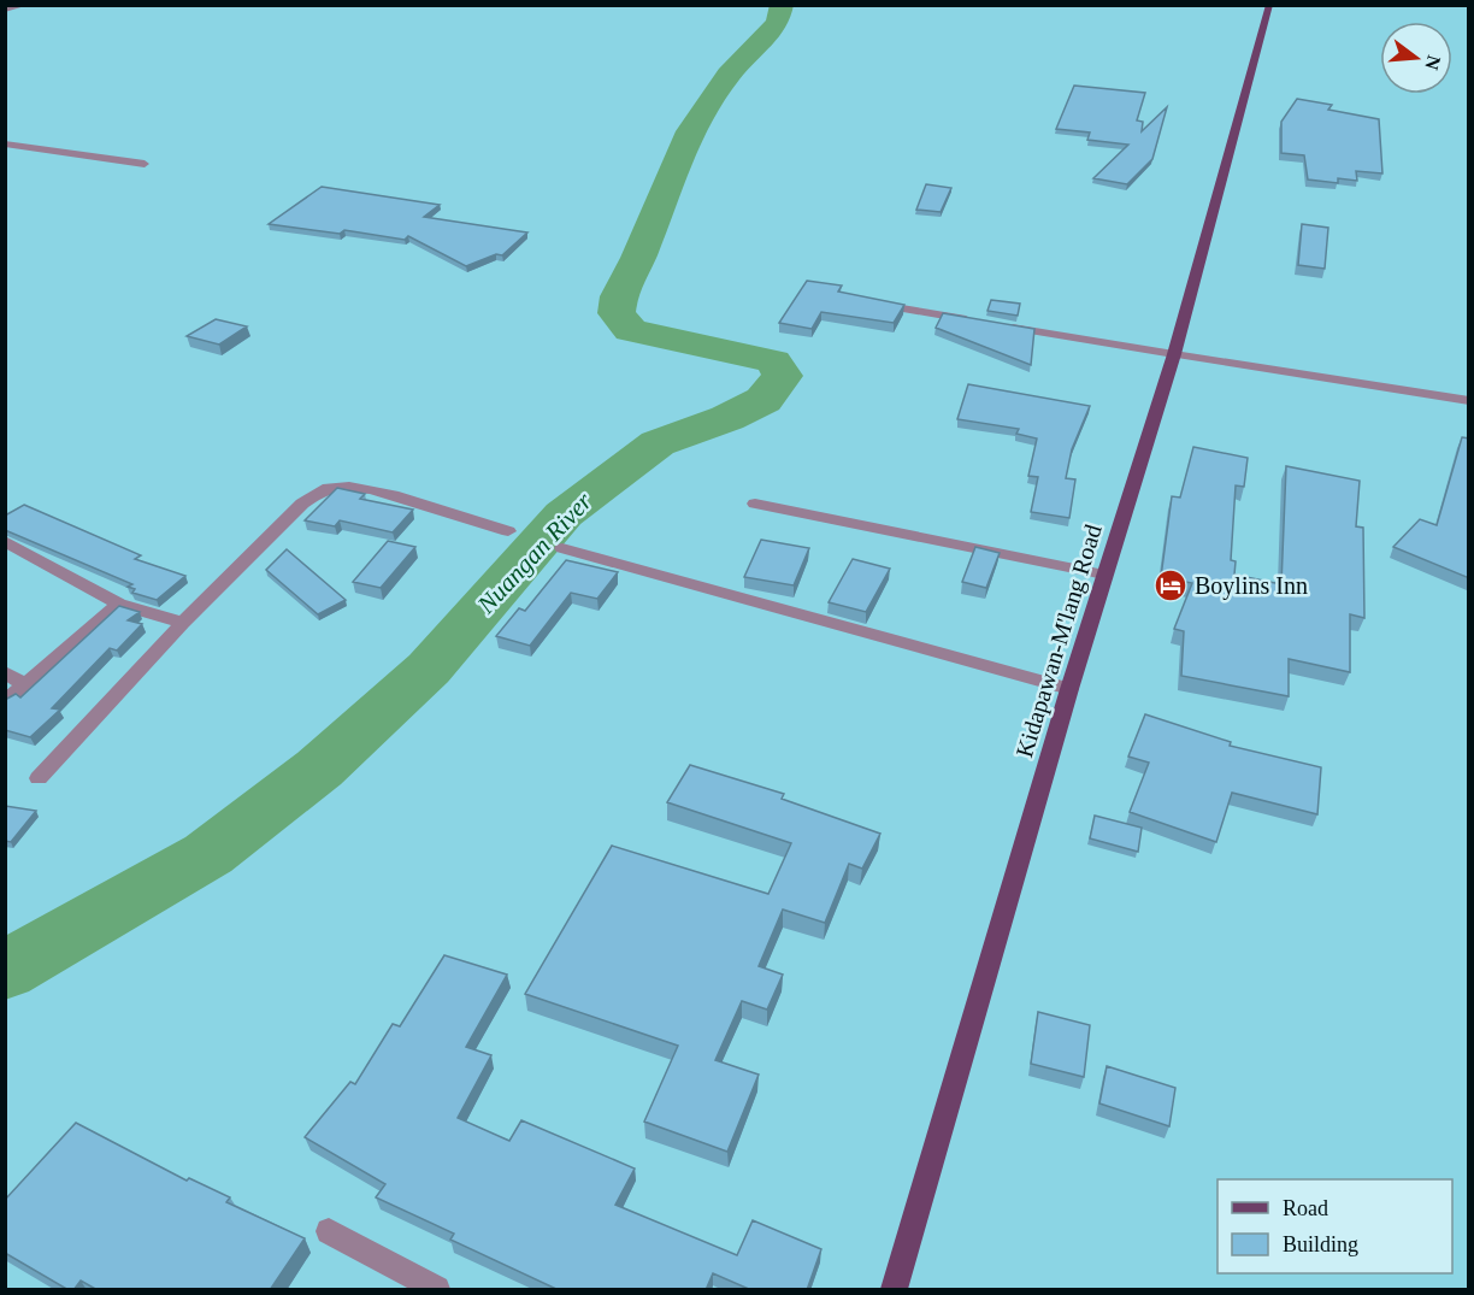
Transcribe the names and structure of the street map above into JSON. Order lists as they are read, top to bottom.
{
  "streets": {
    "main road": ["Kidapawan-M'lang Road"]
  },
  "water": ["Nuangan River"],
  "places": {
    "hotel": ["Boylins Inn"]
  },
  "legend": ["Road", "Building"],
  "north": "right"
}
